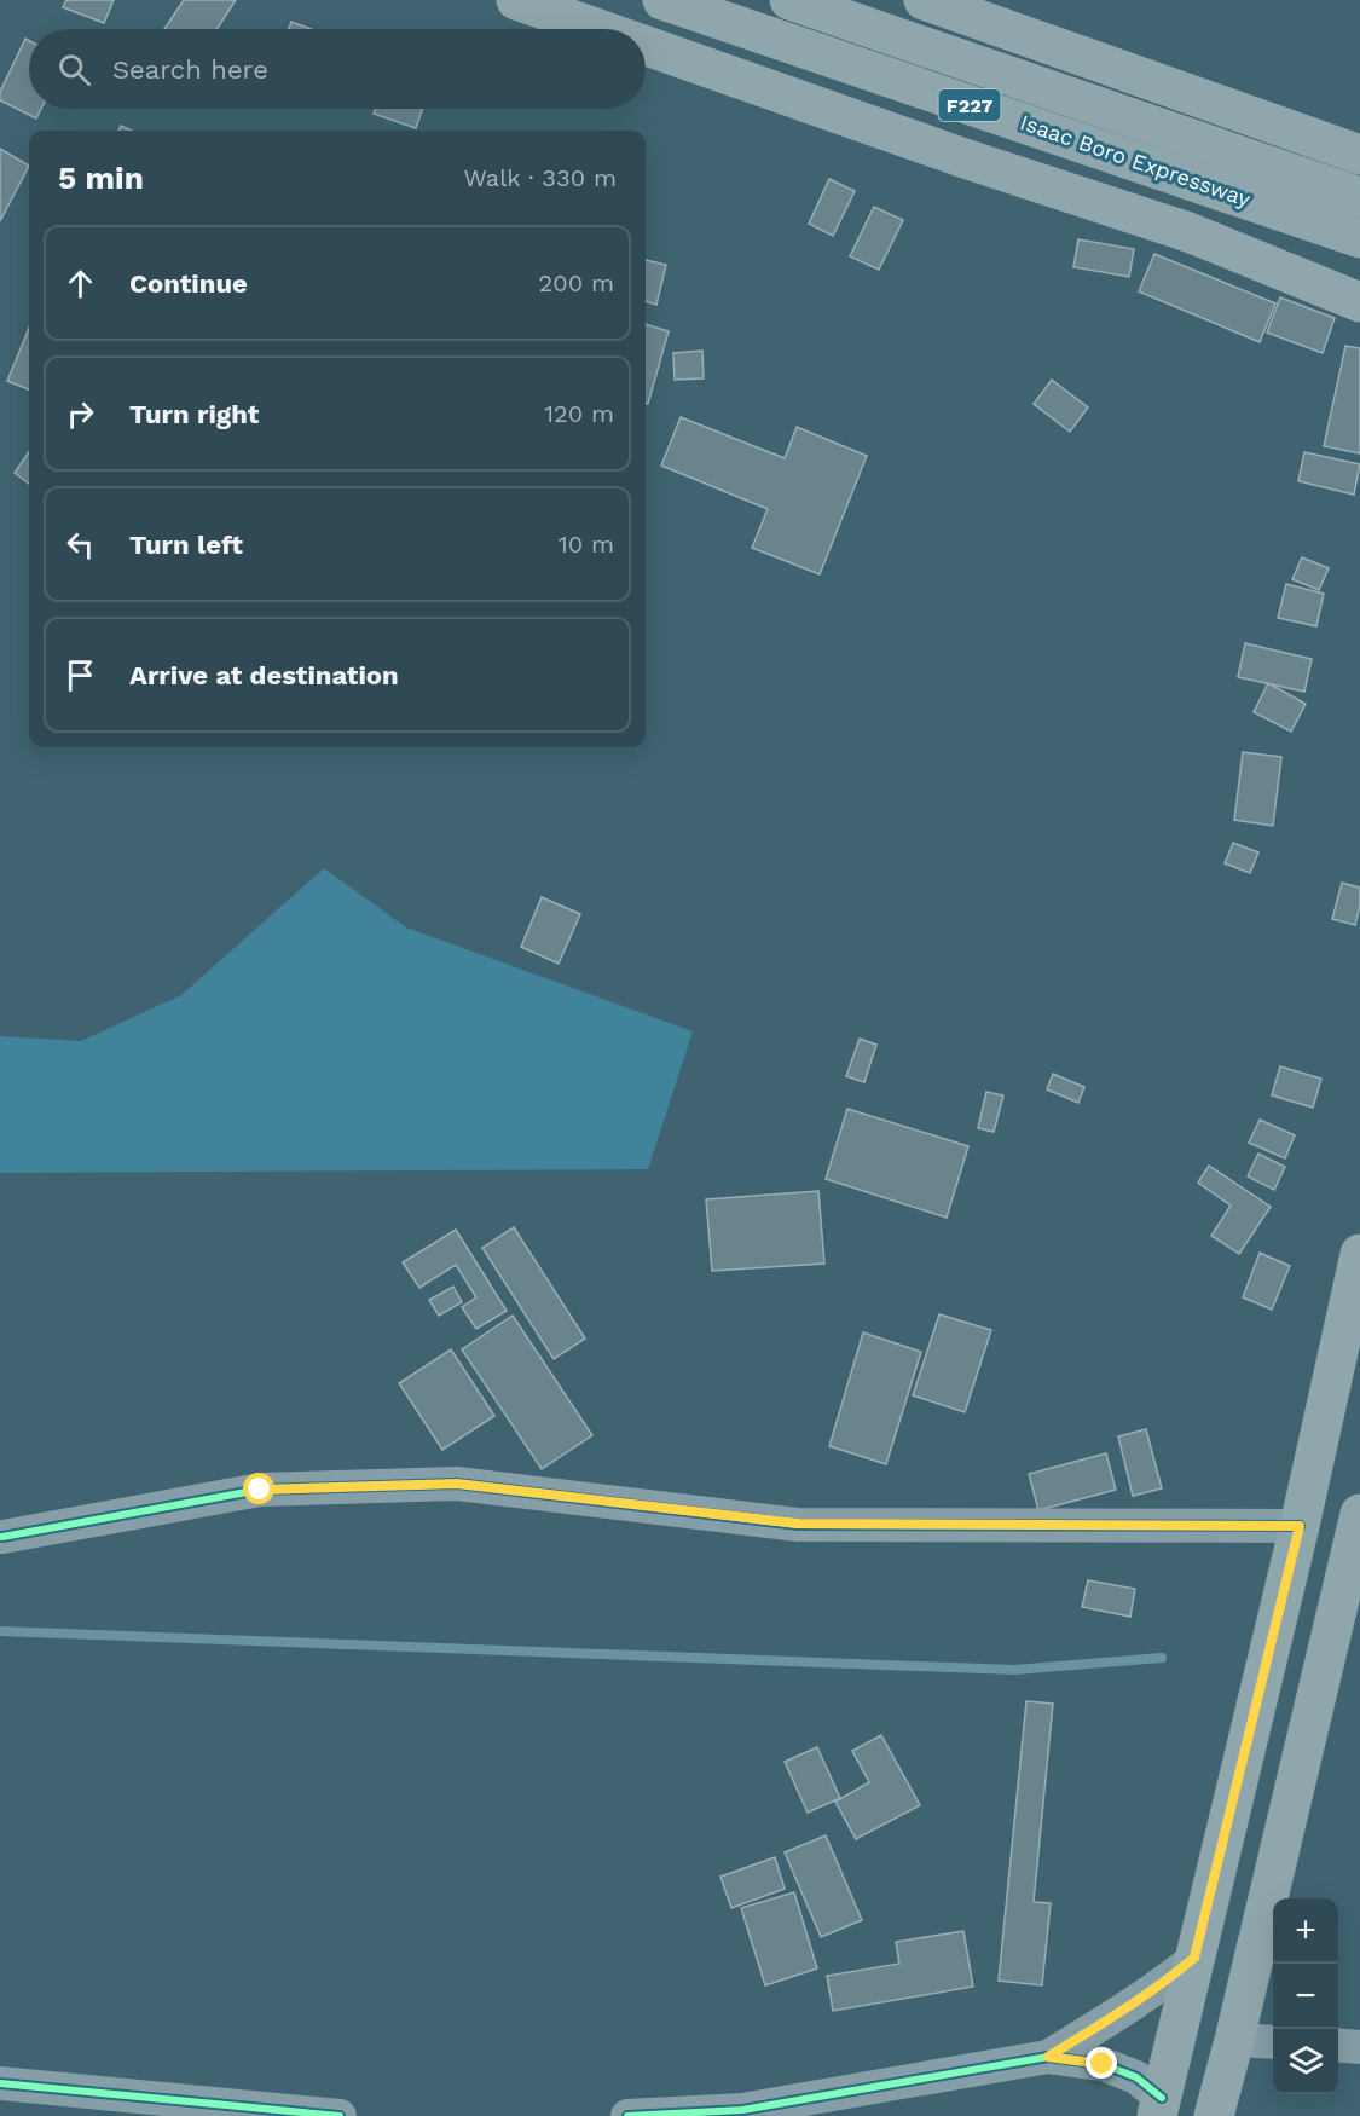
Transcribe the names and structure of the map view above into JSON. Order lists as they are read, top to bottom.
{
  "streets": {
    "main road": ["F227", "Isaac Boro Expressway"]
  },
  "page": {
    "search": "Search here",
    "heading": ["5 min", "Walk · 330 m"],
    "list": [
      ["Continue", "200 m"],
      ["Turn right", "120 m"],
      ["Turn left", "10 m"],
      "Arrive at destination"
    ],
    "map_buttons": ["+", "−"]
  }
}
